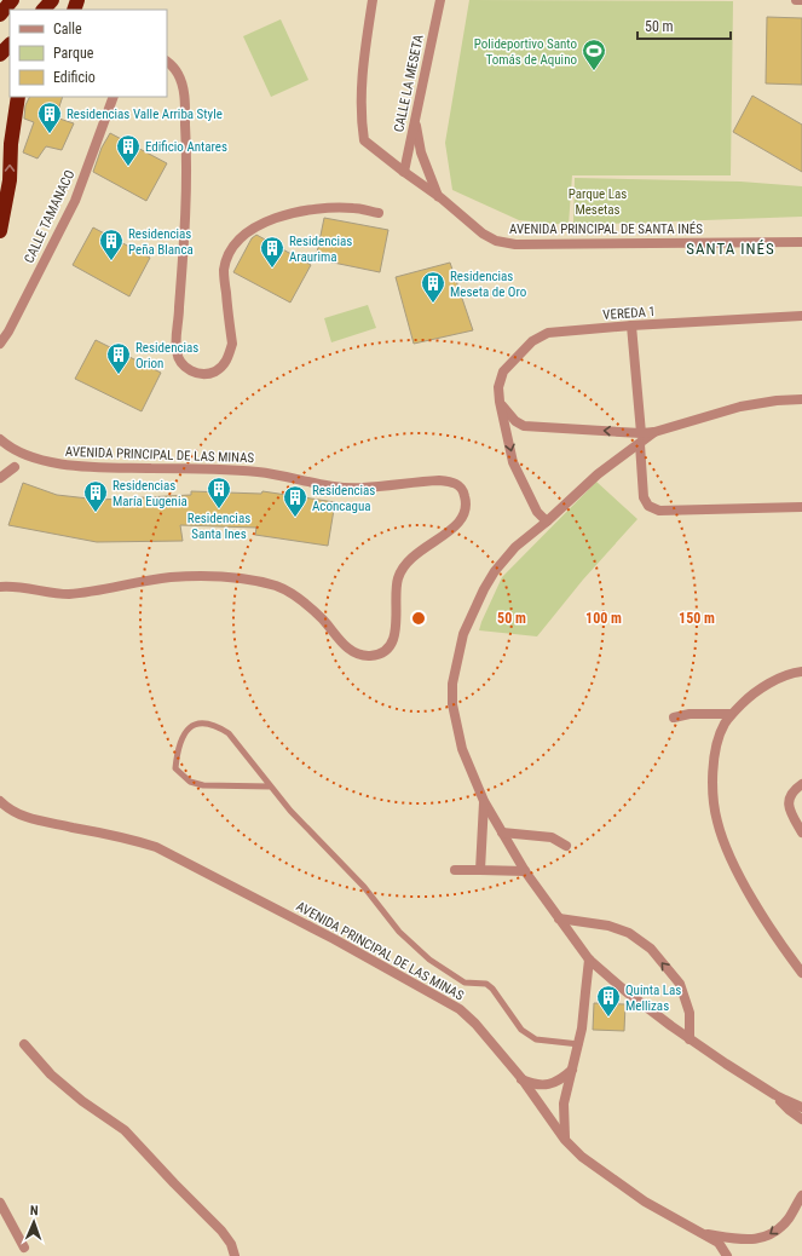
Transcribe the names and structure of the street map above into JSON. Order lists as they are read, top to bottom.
{
  "streets": {
    "street": [
      "CALLE LA MESETA",
      "CALLE TAMANACO",
      "AVENIDA PRINCIPAL DE SANTA INÉS",
      "VEREDA 1",
      "AVENIDA PRINCIPAL DE LAS MINAS"
    ]
  },
  "crossings": [
    ["CALLE LA MESETA", "AVENIDA PRINCIPAL DE SANTA INÉS"]
  ],
  "districts": ["SANTA INÉS"],
  "parks": ["Parque Las Mesetas"],
  "places": {
    "sports": ["Polideportivo Santo Tomás de Aquino"],
    "building": [
      "Residencias Valle Arriba Style",
      "Edificio Antares",
      "Residencias Peña Blanca",
      "Residencias Araurima",
      "Residencias Meseta de Oro",
      "Residencias Orion",
      "Residencias Santa Ines",
      "Residencias María Eugenia",
      "Residencias Aconcagua",
      "Quinta Las Mellizas"
    ]
  },
  "legend": ["Calle", "Parque", "Edificio"],
  "scale_bar": "50 m",
  "north": "top",
  "rings": ["50 m", "100 m", "150 m"]
}
